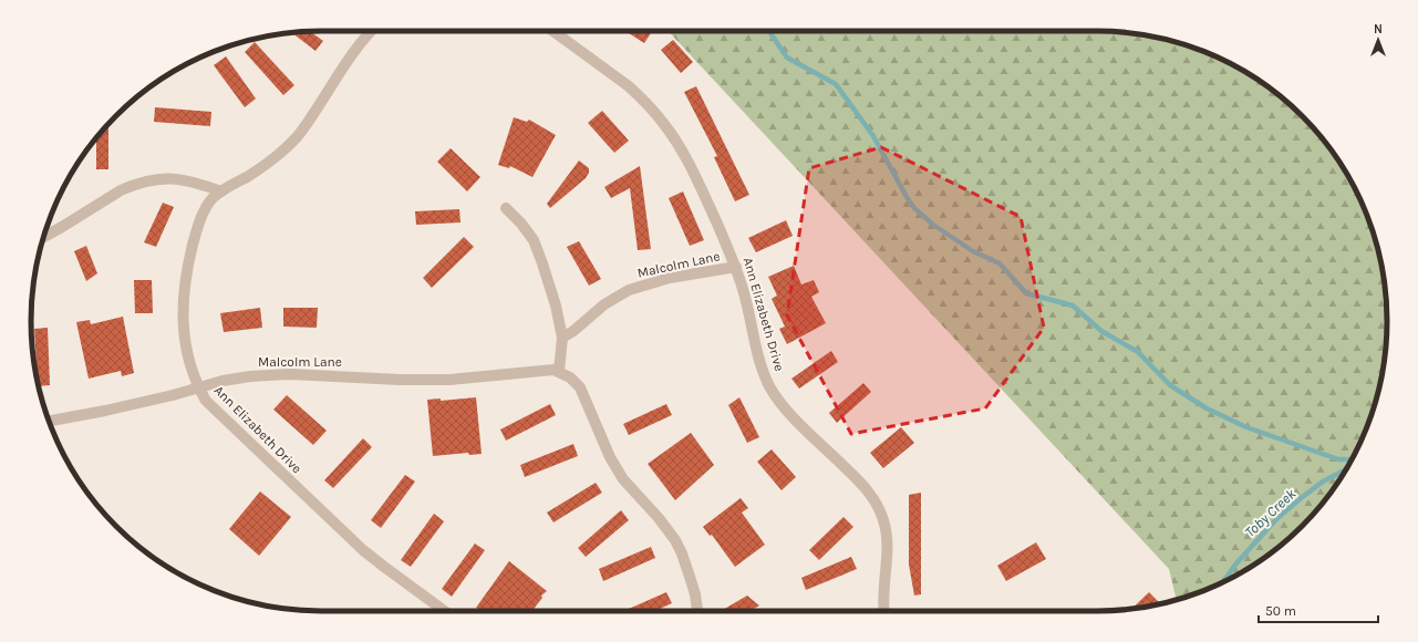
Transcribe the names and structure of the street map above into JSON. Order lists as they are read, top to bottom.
{
  "streets": {
    "street": ["Malcolm Lane", "Ann Elizabeth Drive"]
  },
  "crossings": [
    ["Malcolm Lane", "Ann Elizabeth Drive"]
  ],
  "water": ["Toby Creek"],
  "scale_bar": "50 m",
  "north": "top"
}
